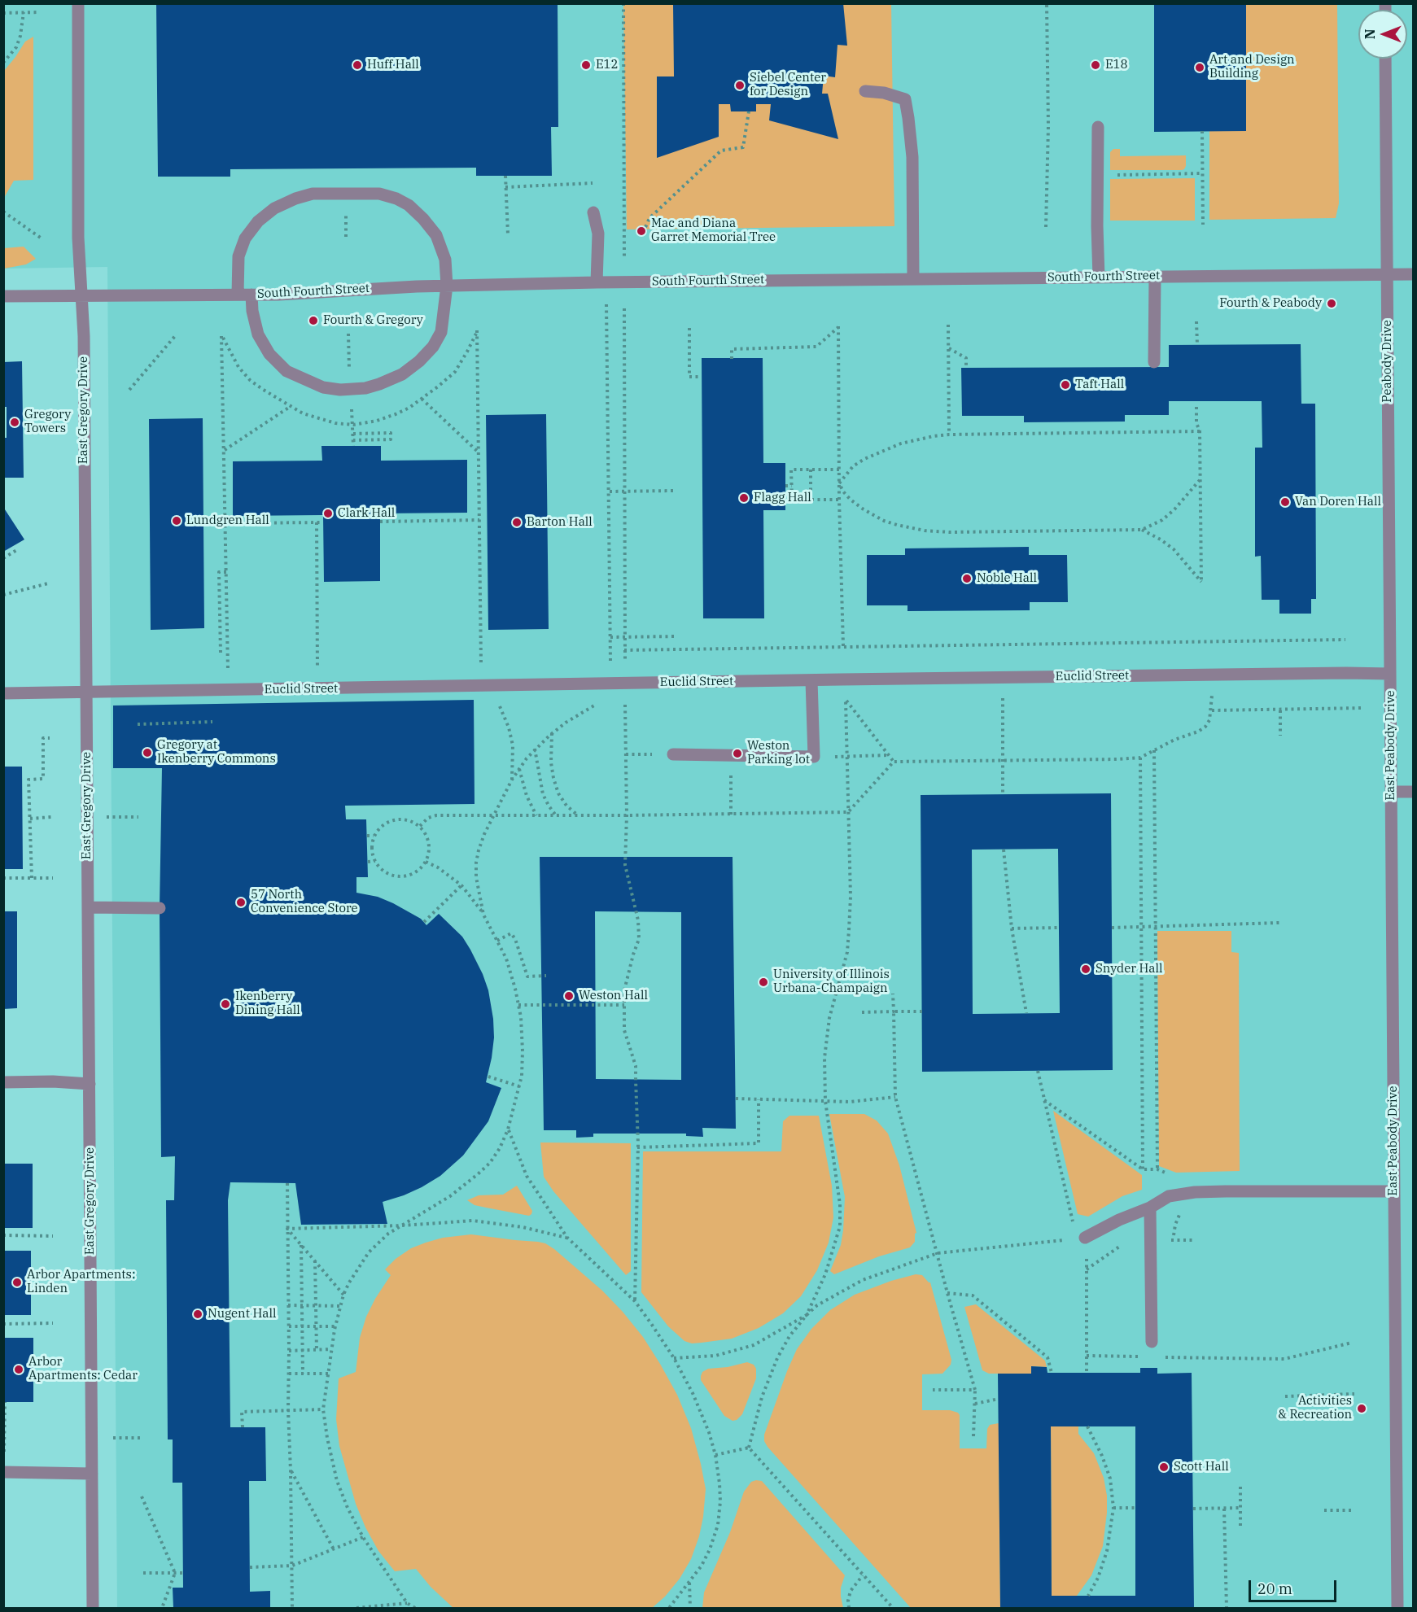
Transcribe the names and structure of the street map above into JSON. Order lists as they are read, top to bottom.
{
  "streets": {
    "street": [
      "South Fourth Street",
      "Peabody Drive",
      "East Gregory Drive",
      "Euclid Street",
      "East Peabody Drive"
    ]
  },
  "crossings": [
    ["South Fourth Street", "Peabody Drive"],
    ["South Fourth Street", "East Gregory Drive"],
    ["Peabody Drive", "Euclid Street"],
    ["Peabody Drive", "East Peabody Drive"],
    ["East Gregory Drive", "Euclid Street"],
    ["Euclid Street", "East Peabody Drive"]
  ],
  "places": [
    "Huff Hall",
    "E12",
    "E18",
    "Art and Design Building",
    "Siebel Center for Design",
    "Mac and Diana Garret Memorial Tree",
    "Fourth & Peabody",
    "Fourth & Gregory",
    "Taft Hall",
    "Gregory Towers",
    "Flagg Hall",
    "Van Doren Hall",
    "Clark Hall",
    "Lundgren Hall",
    "Barton Hall",
    "Noble Hall",
    "Gregory at Ikenberry Commons",
    "Weston Parking lot",
    "57 North Convenience Store",
    "Snyder Hall",
    "University of Illinois Urbana-Champaign",
    "Weston Hall",
    "Ikenberry Dining Hall",
    "Arbor Apartments: Linden",
    "Nugent Hall",
    "Arbor Apartments: Cedar",
    "Activities & Recreation",
    "Scott Hall"
  ],
  "scale_bar": "20 m",
  "north": "left"
}
